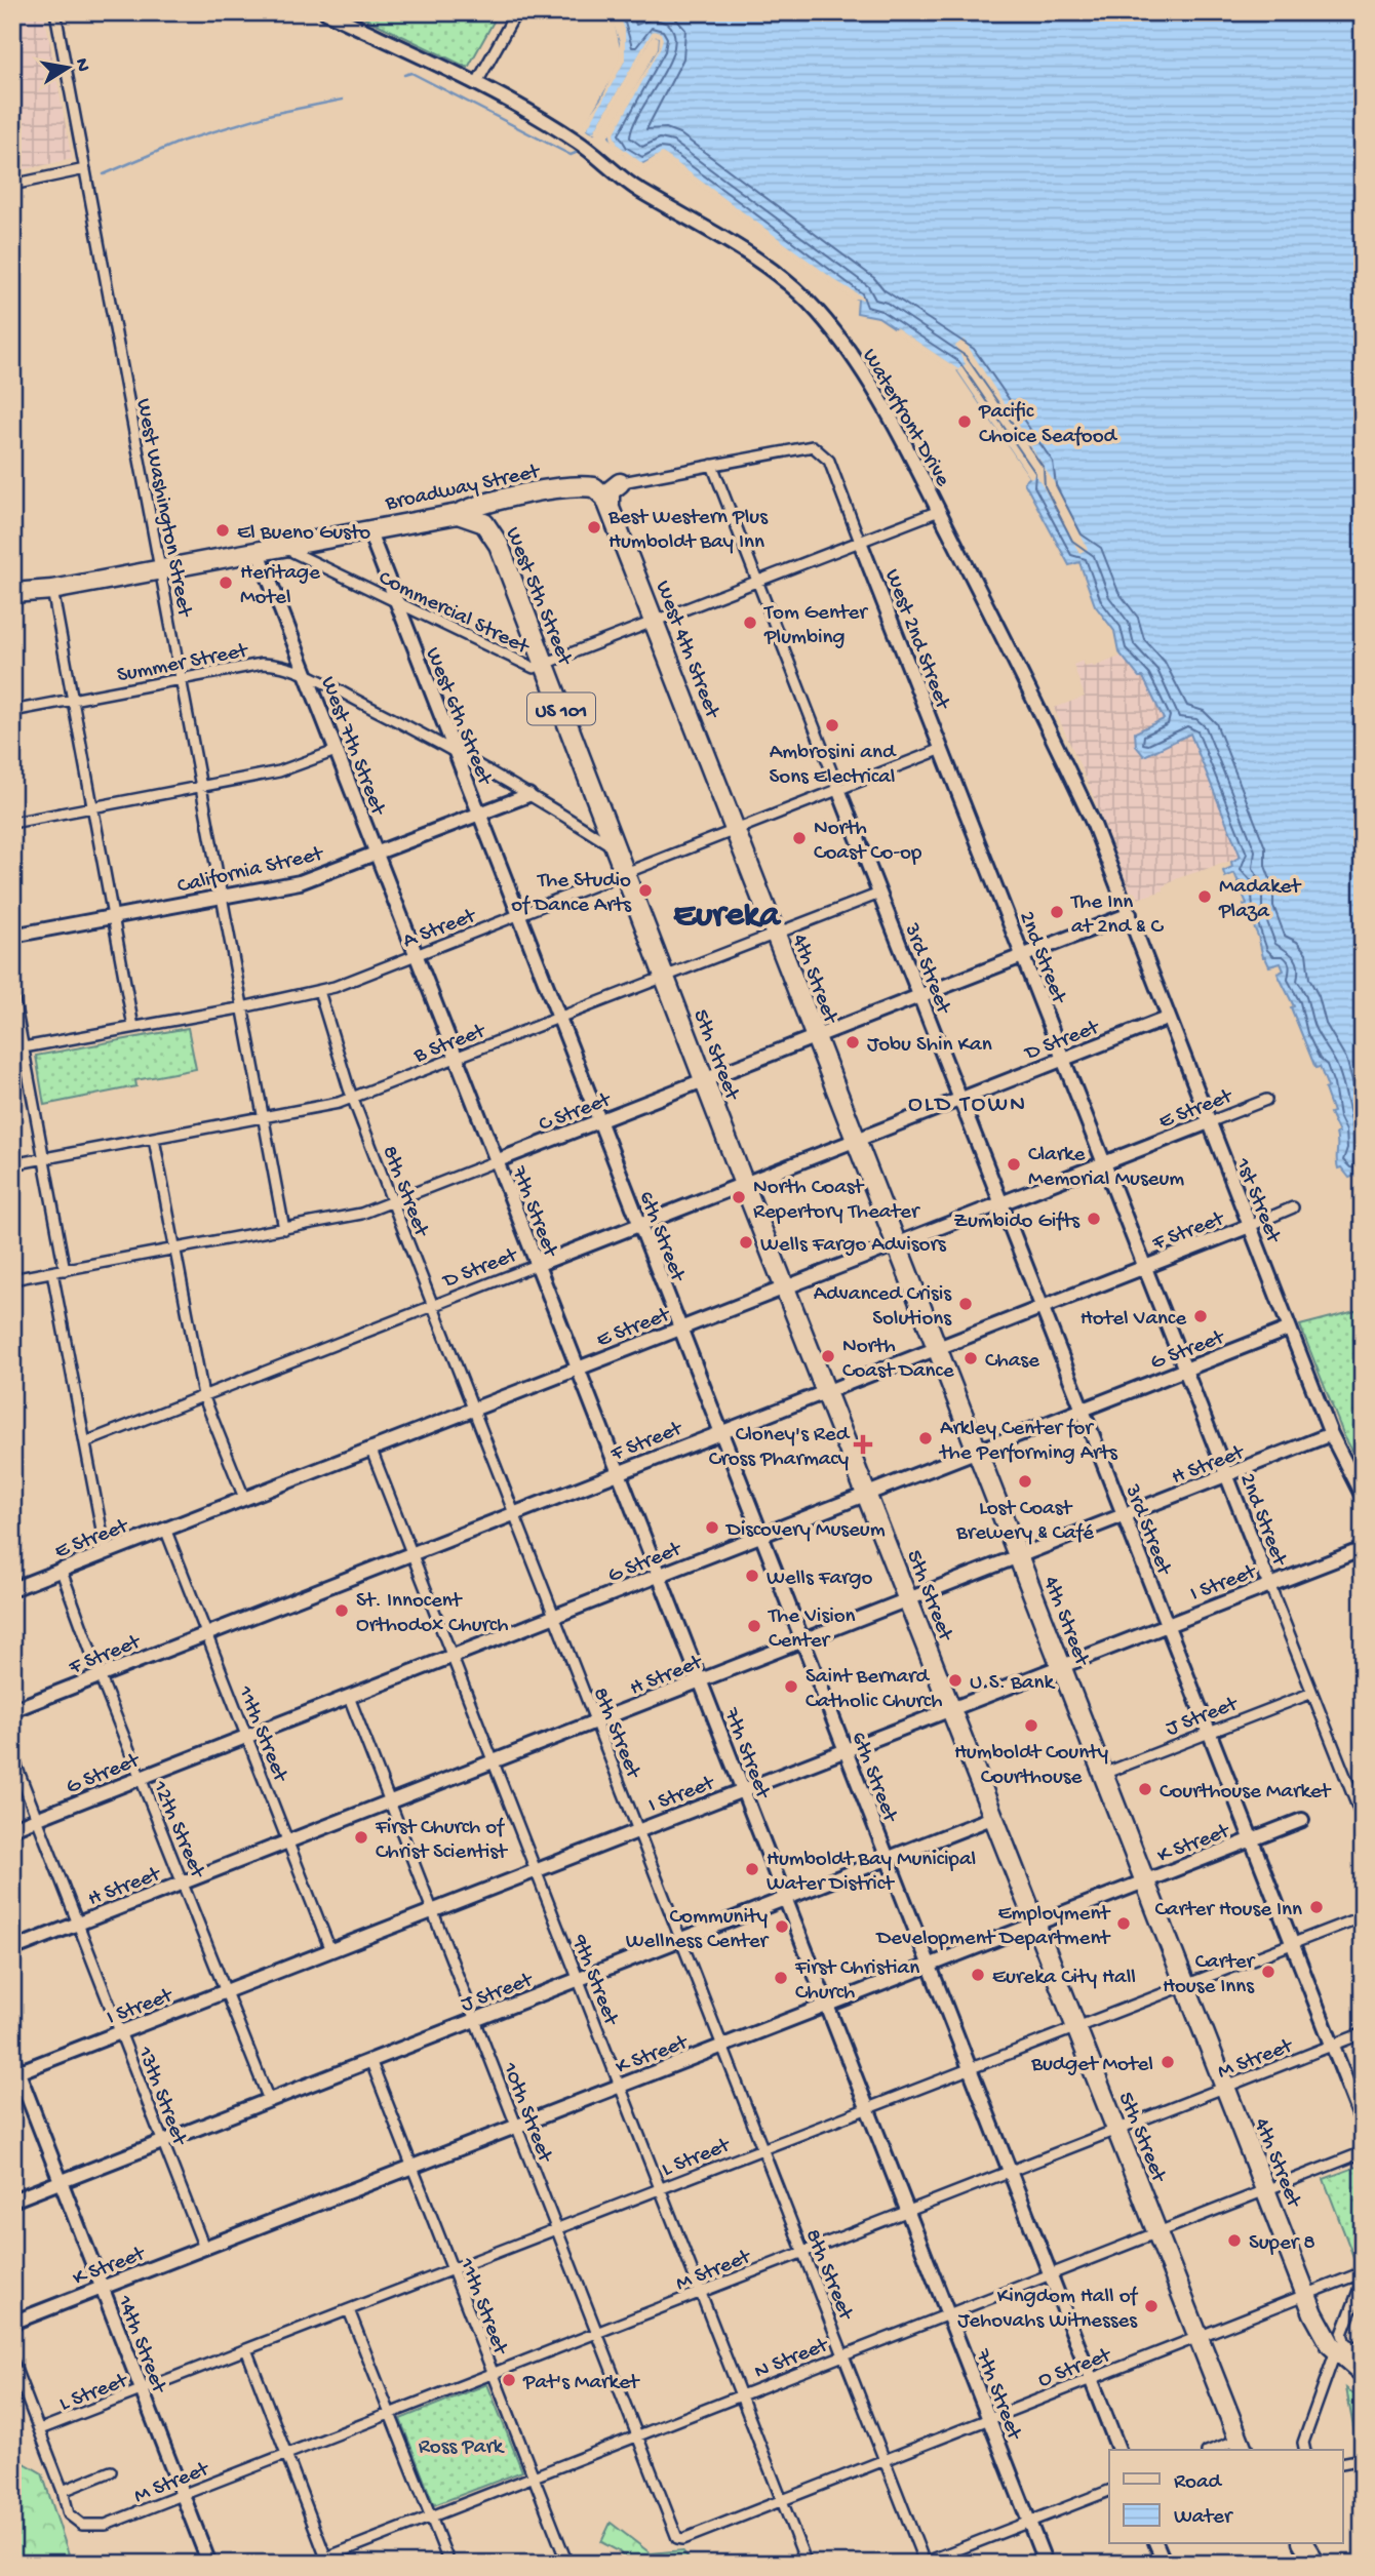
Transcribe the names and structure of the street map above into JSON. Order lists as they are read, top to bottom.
{
  "streets": {
    "highway": [
      "Broadway Street",
      "West 5th Street",
      "West 4th Street",
      "US 101",
      "4th Street",
      "5th Street"
    ],
    "street": [
      "Waterfront Drive",
      "West Washington Street",
      "Commercial Street",
      "West 2nd Street",
      "Summer Street",
      "West 6th Street",
      "West 7th Street",
      "California Street",
      "A Street",
      "2nd Street",
      "3rd Street",
      "D Street",
      "B Street",
      "E Street",
      "C Street",
      "8th Street",
      "1st Street",
      "7th Street",
      "F Street",
      "6th Street",
      "G Street",
      "H Street",
      "I Street",
      "J Street",
      "11th Street",
      "12th Street",
      "K Street",
      "9th Street",
      "M Street",
      "13th Street",
      "10th Street",
      "L Street",
      "14th Street",
      "N Street",
      "O Street"
    ]
  },
  "crossings": [
    ["Waterfront Drive", "Commercial Street"],
    ["Waterfront Drive", "C Street"],
    ["Waterfront Drive", "1st Street"],
    ["Broadway Street", "West Washington Street"],
    ["Broadway Street", "West 5th Street"],
    ["Broadway Street", "Commercial Street"],
    ["Broadway Street", "West 2nd Street"],
    ["Broadway Street", "West 4th Street"],
    ["Broadway Street", "West 6th Street"],
    ["Broadway Street", "West 7th Street"],
    ["West Washington Street", "Summer Street"],
    ["West Washington Street", "California Street"],
    ["West Washington Street", "A Street"],
    ["West Washington Street", "B Street"],
    ["West Washington Street", "C Street"],
    ["West 5th Street", "Commercial Street"],
    ["West 5th Street", "Summer Street"],
    ["West 5th Street", "A Street"],
    ["West 5th Street", "5th Street"],
    ["Commercial Street", "West 2nd Street"],
    ["Commercial Street", "West 4th Street"],
    ["Commercial Street", "West 6th Street"],
    ["West 2nd Street", "A Street"],
    ["West 2nd Street", "2nd Street"],
    ["West 4th Street", "A Street"],
    ["West 4th Street", "4th Street"],
    ["Summer Street", "West 6th Street"],
    ["Summer Street", "West 7th Street"],
    ["Summer Street", "California Street"],
    ["West 6th Street", "California Street"],
    ["West 6th Street", "A Street"],
    ["West 6th Street", "6th Street"],
    ["West 7th Street", "California Street"],
    ["West 7th Street", "A Street"],
    ["West 7th Street", "7th Street"],
    ["A Street", "2nd Street"],
    ["A Street", "3rd Street"],
    ["A Street", "4th Street"],
    ["A Street", "5th Street"],
    ["A Street", "8th Street"],
    ["A Street", "7th Street"],
    ["A Street", "6th Street"],
    ["2nd Street", "D Street"],
    ["2nd Street", "E Street"],
    ["2nd Street", "C Street"],
    ["2nd Street", "F Street"],
    ["2nd Street", "G Street"],
    ["2nd Street", "H Street"],
    ["2nd Street", "I Street"],
    ["2nd Street", "J Street"],
    ["3rd Street", "D Street"],
    ["3rd Street", "B Street"],
    ["3rd Street", "E Street"],
    ["3rd Street", "C Street"],
    ["3rd Street", "F Street"],
    ["3rd Street", "G Street"],
    ["3rd Street", "H Street"],
    ["3rd Street", "I Street"],
    ["3rd Street", "J Street"],
    ["3rd Street", "K Street"],
    ["3rd Street", "M Street"],
    ["3rd Street", "L Street"],
    ["4th Street", "D Street"],
    ["4th Street", "B Street"],
    ["4th Street", "E Street"],
    ["4th Street", "C Street"],
    ["4th Street", "F Street"],
    ["4th Street", "G Street"],
    ["4th Street", "H Street"],
    ["4th Street", "I Street"],
    ["4th Street", "J Street"],
    ["4th Street", "K Street"],
    ["4th Street", "M Street"],
    ["4th Street", "L Street"],
    ["4th Street", "N Street"],
    ["4th Street", "O Street"],
    ["D Street", "5th Street"],
    ["D Street", "8th Street"],
    ["D Street", "1st Street"],
    ["D Street", "7th Street"],
    ["D Street", "6th Street"],
    ["B Street", "5th Street"],
    ["B Street", "8th Street"],
    ["B Street", "7th Street"],
    ["B Street", "6th Street"],
    ["5th Street", "E Street"],
    ["5th Street", "C Street"],
    ["5th Street", "F Street"],
    ["5th Street", "G Street"],
    ["5th Street", "H Street"],
    ["5th Street", "I Street"],
    ["5th Street", "J Street"],
    ["5th Street", "K Street"],
    ["5th Street", "M Street"],
    ["5th Street", "L Street"],
    ["5th Street", "N Street"],
    ["5th Street", "O Street"],
    ["E Street", "8th Street"],
    ["E Street", "1st Street"],
    ["E Street", "7th Street"],
    ["E Street", "6th Street"],
    ["E Street", "11th Street"],
    ["E Street", "12th Street"],
    ["E Street", "9th Street"],
    ["C Street", "8th Street"],
    ["C Street", "1st Street"],
    ["C Street", "7th Street"],
    ["C Street", "6th Street"],
    ["8th Street", "F Street"],
    ["8th Street", "G Street"],
    ["8th Street", "H Street"],
    ["8th Street", "I Street"],
    ["8th Street", "J Street"],
    ["8th Street", "K Street"],
    ["8th Street", "M Street"],
    ["8th Street", "L Street"],
    ["8th Street", "N Street"],
    ["8th Street", "O Street"],
    ["1st Street", "F Street"],
    ["1st Street", "G Street"],
    ["1st Street", "H Street"],
    ["7th Street", "F Street"],
    ["7th Street", "G Street"],
    ["7th Street", "H Street"],
    ["7th Street", "I Street"],
    ["7th Street", "J Street"],
    ["7th Street", "K Street"],
    ["7th Street", "M Street"],
    ["7th Street", "L Street"],
    ["7th Street", "N Street"],
    ["7th Street", "O Street"],
    ["F Street", "6th Street"],
    ["F Street", "11th Street"],
    ["F Street", "12th Street"],
    ["F Street", "9th Street"],
    ["6th Street", "G Street"],
    ["6th Street", "H Street"],
    ["6th Street", "I Street"],
    ["6th Street", "J Street"],
    ["6th Street", "K Street"],
    ["6th Street", "M Street"],
    ["6th Street", "L Street"],
    ["6th Street", "N Street"],
    ["6th Street", "O Street"],
    ["G Street", "11th Street"],
    ["G Street", "12th Street"],
    ["G Street", "9th Street"],
    ["G Street", "13th Street"],
    ["G Street", "10th Street"],
    ["H Street", "11th Street"],
    ["H Street", "12th Street"],
    ["H Street", "9th Street"],
    ["H Street", "13th Street"],
    ["H Street", "10th Street"],
    ["I Street", "11th Street"],
    ["I Street", "12th Street"],
    ["I Street", "9th Street"],
    ["I Street", "13th Street"],
    ["I Street", "10th Street"],
    ["I Street", "14th Street"],
    ["J Street", "11th Street"],
    ["J Street", "12th Street"],
    ["J Street", "9th Street"],
    ["J Street", "13th Street"],
    ["J Street", "10th Street"],
    ["J Street", "14th Street"],
    ["11th Street", "K Street"],
    ["11th Street", "M Street"],
    ["11th Street", "L Street"],
    ["11th Street", "N Street"],
    ["K Street", "9th Street"],
    ["K Street", "13th Street"],
    ["K Street", "10th Street"],
    ["K Street", "14th Street"],
    ["9th Street", "M Street"],
    ["9th Street", "L Street"],
    ["9th Street", "N Street"],
    ["9th Street", "O Street"],
    ["M Street", "10th Street"],
    ["M Street", "14th Street"],
    ["10th Street", "L Street"],
    ["10th Street", "N Street"],
    ["10th Street", "O Street"],
    ["L Street", "14th Street"]
  ],
  "districts": ["Eureka", "OLD TOWN"],
  "parks": ["Ross Park"],
  "places": {
    "other": [
      "Pacific Choice Seafood",
      "Best Western Plus Humboldt Bay Inn",
      "El Bueno Gusto",
      "Heritage Motel",
      "Tom Genter Plumbing",
      "Ambrosini and Sons Electrical",
      "North Coast Co-op",
      "The Studio of Dance Arts",
      "Madaket Plaza",
      "The Inn at 2nd & C",
      "Jobu Shin Kan",
      "Clarke Memorial Museum",
      "North Coast Repertory Theater",
      "Zumbido Gifts",
      "Wells Fargo Advisors",
      "Advanced Crisis Solutions",
      "Hotel Vance",
      "North Coast Dance",
      "Chase",
      "Arkley Center for the Performing Arts",
      "Lost Coast Brewery & Café",
      "Discovery Museum",
      "Wells Fargo",
      "St. Innocent Orthodox Church",
      "The Vision Center",
      "U.S. Bank",
      "Saint Bernard Catholic Church",
      "Humboldt County Courthouse",
      "Courthouse Market",
      "First Church of Christ Scientist",
      "Humboldt Bay Municipal Water District",
      "Carter House Inn",
      "Employment Development Department",
      "Community Wellness Center",
      "Carter House Inns",
      "Eureka City Hall",
      "First Christian Church",
      "Budget Motel",
      "Super 8",
      "Kingdom Hall of Jehovahs Witnesses",
      "Pat's Market"
    ],
    "health": ["Cloney's Red Cross Pharmacy"]
  },
  "legend": ["Road", "Water"],
  "north": "right"
}
